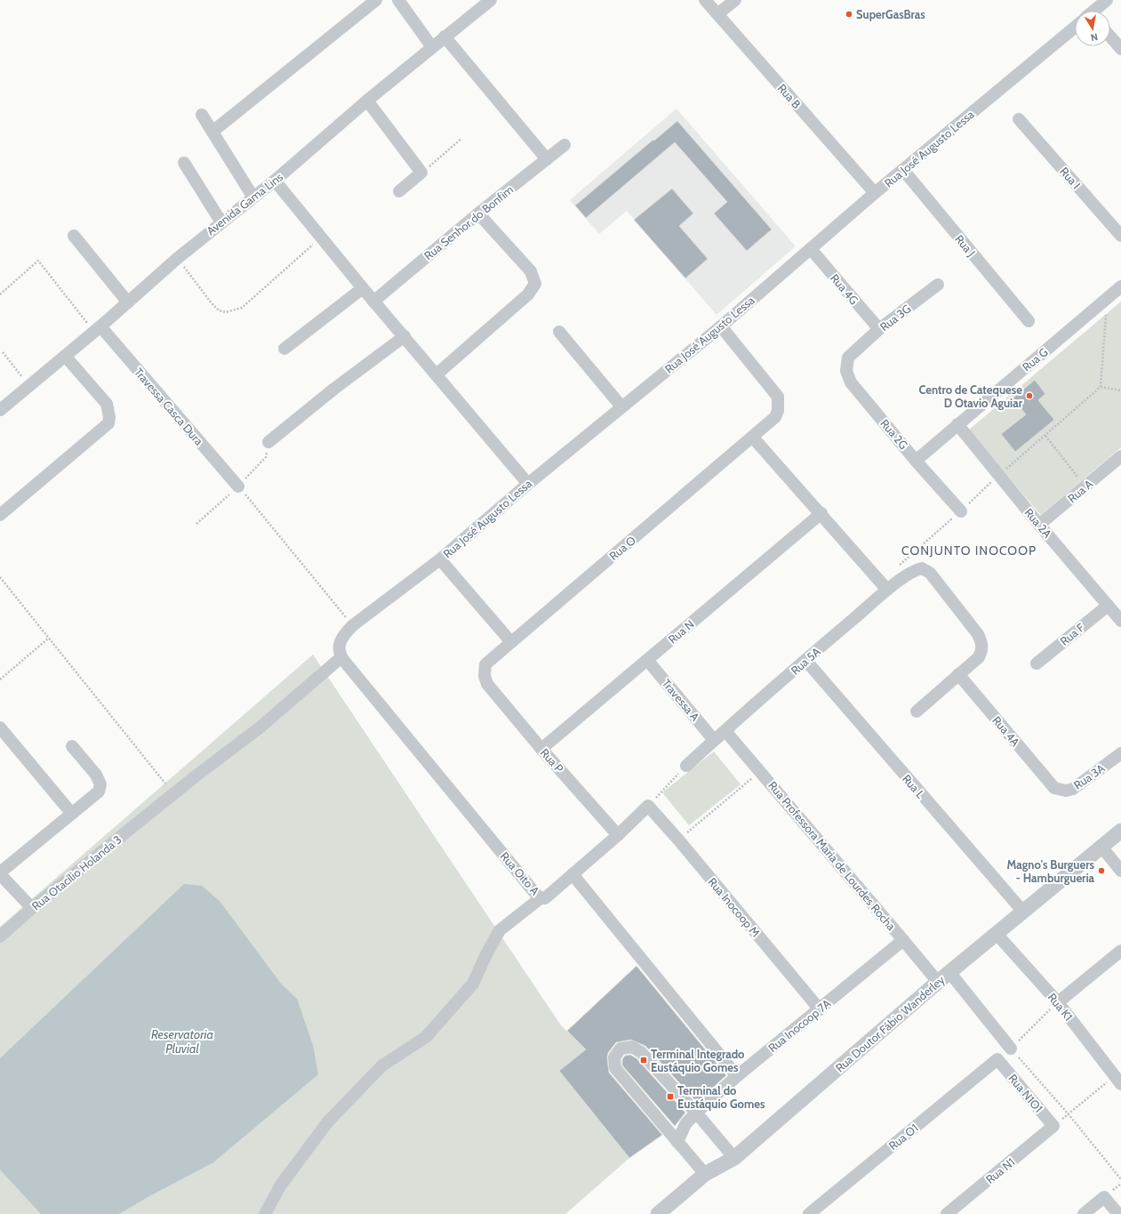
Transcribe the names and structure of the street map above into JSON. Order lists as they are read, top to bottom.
{
  "streets": {
    "street": [
      "Rua B",
      "Rua José Augusto Lessa",
      "Rua I",
      "Avenida Gama Lins",
      "Rua Senhor do Bonfim",
      "Rua J",
      "Rua 4G",
      "Rua 3G",
      "Rua G",
      "Travessa Casca Dura",
      "Rua 2G",
      "Rua A",
      "Rua 2A",
      "Rua O",
      "Rua N",
      "Rua F",
      "Rua 5A",
      "Travessa A",
      "Rua 4A",
      "Rua P",
      "Rua 3A",
      "Rua L",
      "Rua Professora Maria de Lourdes Rocha",
      "Rua Otacílio Holanda 3",
      "Rua Oito A",
      "Rua Inocoop M",
      "Rua K1",
      "Rua Doutor Fábio Wanderley",
      "Rua Inocoop 7A",
      "Rua N1O1",
      "Rua O1",
      "Rua N1"
    ]
  },
  "crossings": [
    ["Rua B", "Rua José Augusto Lessa"],
    ["Rua José Augusto Lessa", "Rua J"],
    ["Rua José Augusto Lessa", "Rua 4G"],
    ["Rua José Augusto Lessa", "Rua O"],
    ["Rua José Augusto Lessa", "Rua Otacílio Holanda 3"],
    ["Rua José Augusto Lessa", "Rua Oito A"],
    ["Avenida Gama Lins", "Travessa Casca Dura"],
    ["Rua 4G", "Rua 3G"],
    ["Rua 3G", "Rua 2G"],
    ["Rua G", "Rua 2G"],
    ["Rua G", "Rua 2A"],
    ["Rua A", "Rua 2A"],
    ["Rua 2A", "Rua F"],
    ["Rua O", "Rua P"],
    ["Rua N", "Travessa A"],
    ["Rua N", "Rua P"],
    ["Rua 5A", "Travessa A"],
    ["Rua 5A", "Rua 4A"],
    ["Rua 5A", "Rua L"],
    ["Rua 5A", "Rua Professora Maria de Lourdes Rocha"],
    ["Rua 4A", "Rua 3A"],
    ["Rua P", "Rua Oito A"],
    ["Rua L", "Rua Doutor Fábio Wanderley"],
    ["Rua Professora Maria de Lourdes Rocha", "Rua Doutor Fábio Wanderley"],
    ["Rua Professora Maria de Lourdes Rocha", "Rua Inocoop 7A"],
    ["Rua Otacílio Holanda 3", "Rua Oito A"],
    ["Rua Inocoop M", "Rua Inocoop 7A"],
    ["Rua K1", "Rua Doutor Fábio Wanderley"],
    ["Rua N1O1", "Rua O1"],
    ["Rua N1O1", "Rua N1"]
  ],
  "districts": ["CONJUNTO INOCOOP"],
  "water": ["Reservatoria Pluvial"],
  "places": {
    "other": ["SuperGasBras", "Centro de Catequese D Otavio Aguiar", "Magno's Burguers - Hamburgueria"],
    "transit": ["Terminal Integrado Eustáquio Gomes", "Terminal do Eustáquio Gomes"]
  },
  "north": "bottom"
}
